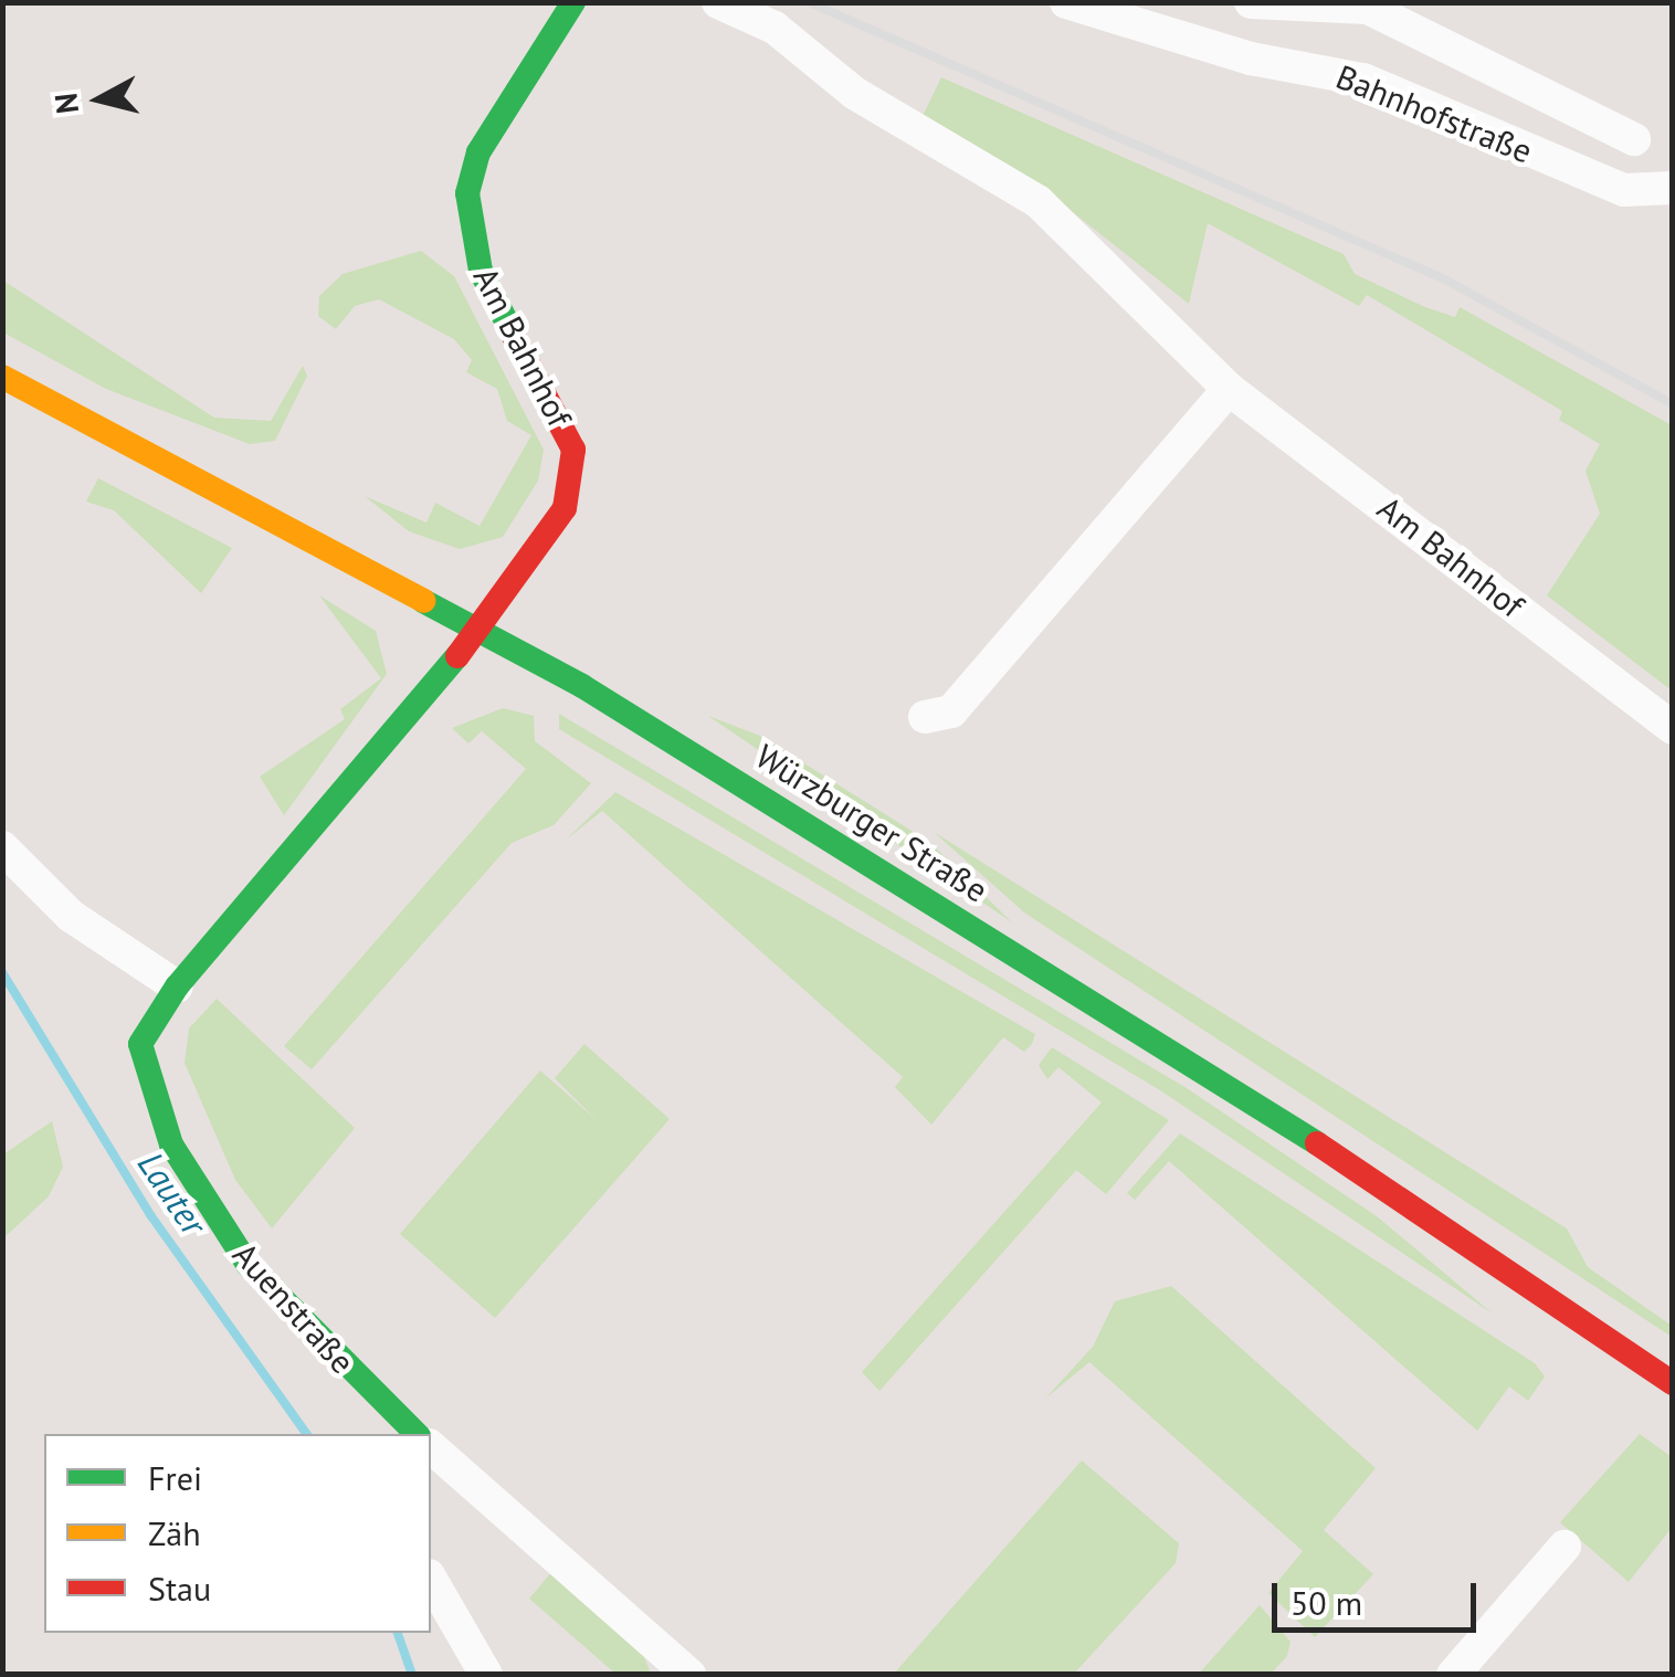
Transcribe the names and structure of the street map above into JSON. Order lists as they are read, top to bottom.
{
  "streets": {
    "main road": ["Am Bahnhof", "Würzburger Straße", "Auenstraße"],
    "street": ["Bahnhofstraße"]
  },
  "crossings": [
    ["Am Bahnhof", "Würzburger Straße"],
    ["Am Bahnhof", "Auenstraße"],
    ["Würzburger Straße", "Auenstraße"]
  ],
  "water": ["Lauter"],
  "legend": ["Frei", "Zäh", "Stau"],
  "scale_bar": "50 m",
  "north": "left"
}
